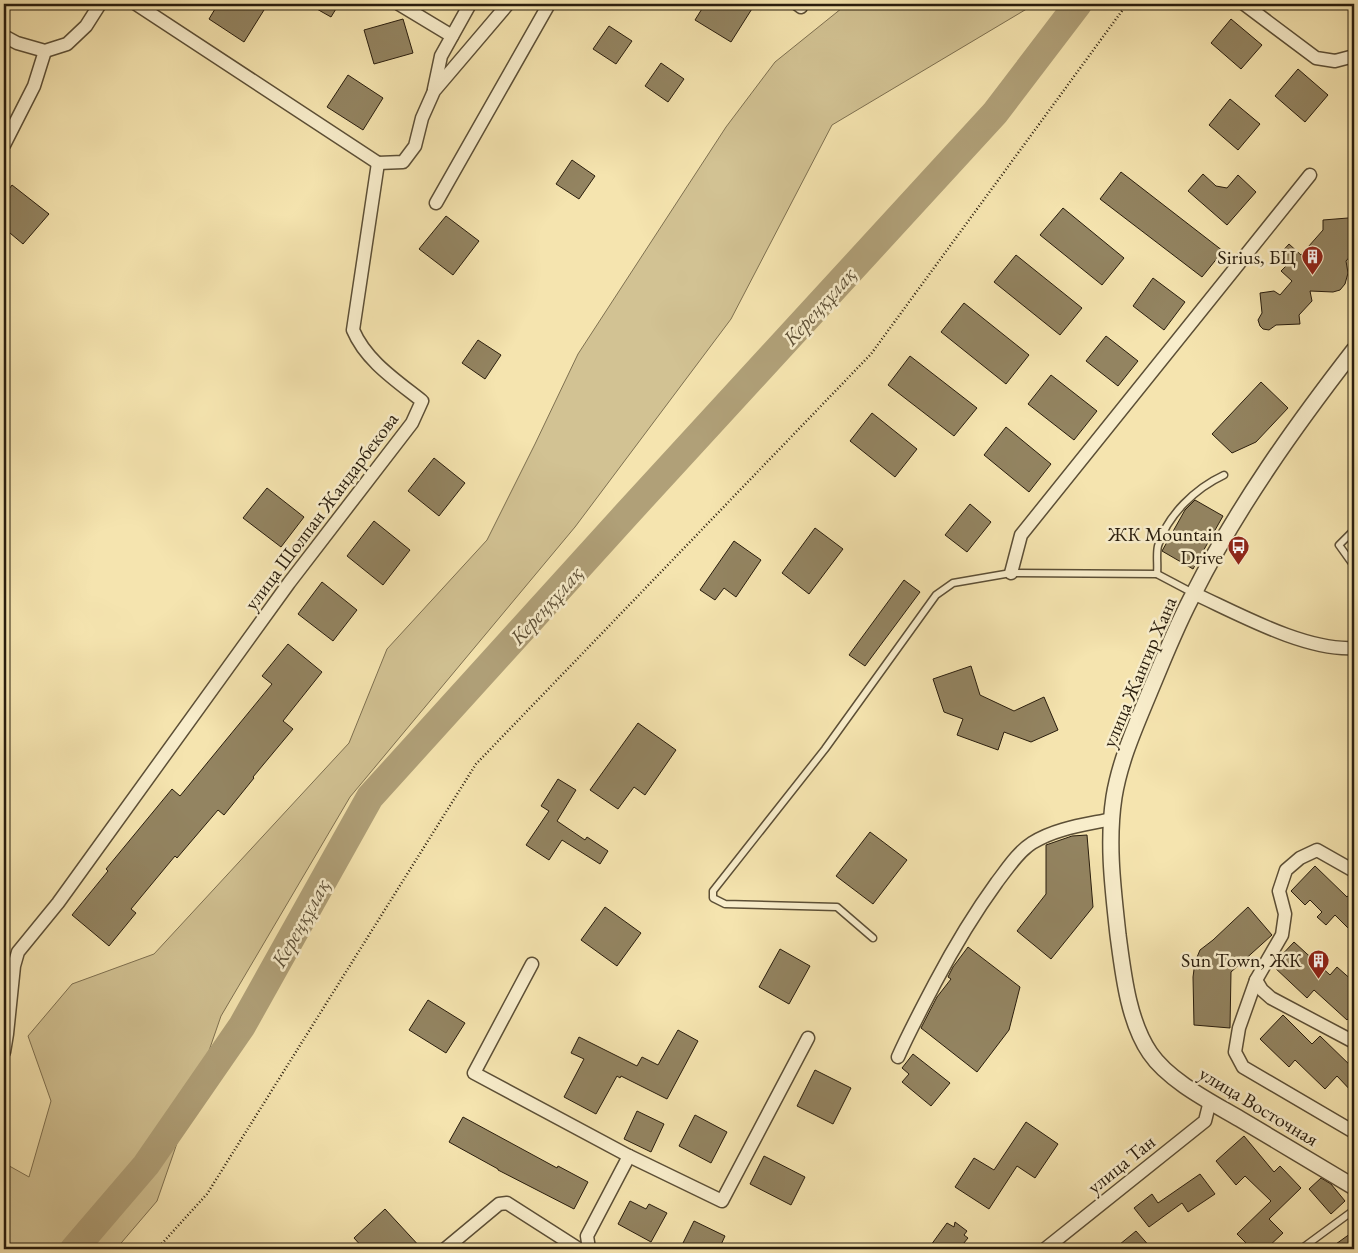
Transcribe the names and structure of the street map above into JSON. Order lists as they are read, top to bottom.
{
  "streets": {
    "street": [
      "улица Шолпан Жандарбекова",
      "улица Жангир Хана",
      "улица Восточная",
      "улица Тан"
    ]
  },
  "crossings": [
    ["улица Жангир Хана", "улица Восточная"],
    ["улица Восточная", "улица Тан"]
  ],
  "water": ["Кереңқұлақ"],
  "places": {
    "building": ["Sirius, БЦ", "Sun Town, ЖК"],
    "bus stop": ["ЖК Mountain Drive"]
  }
}
